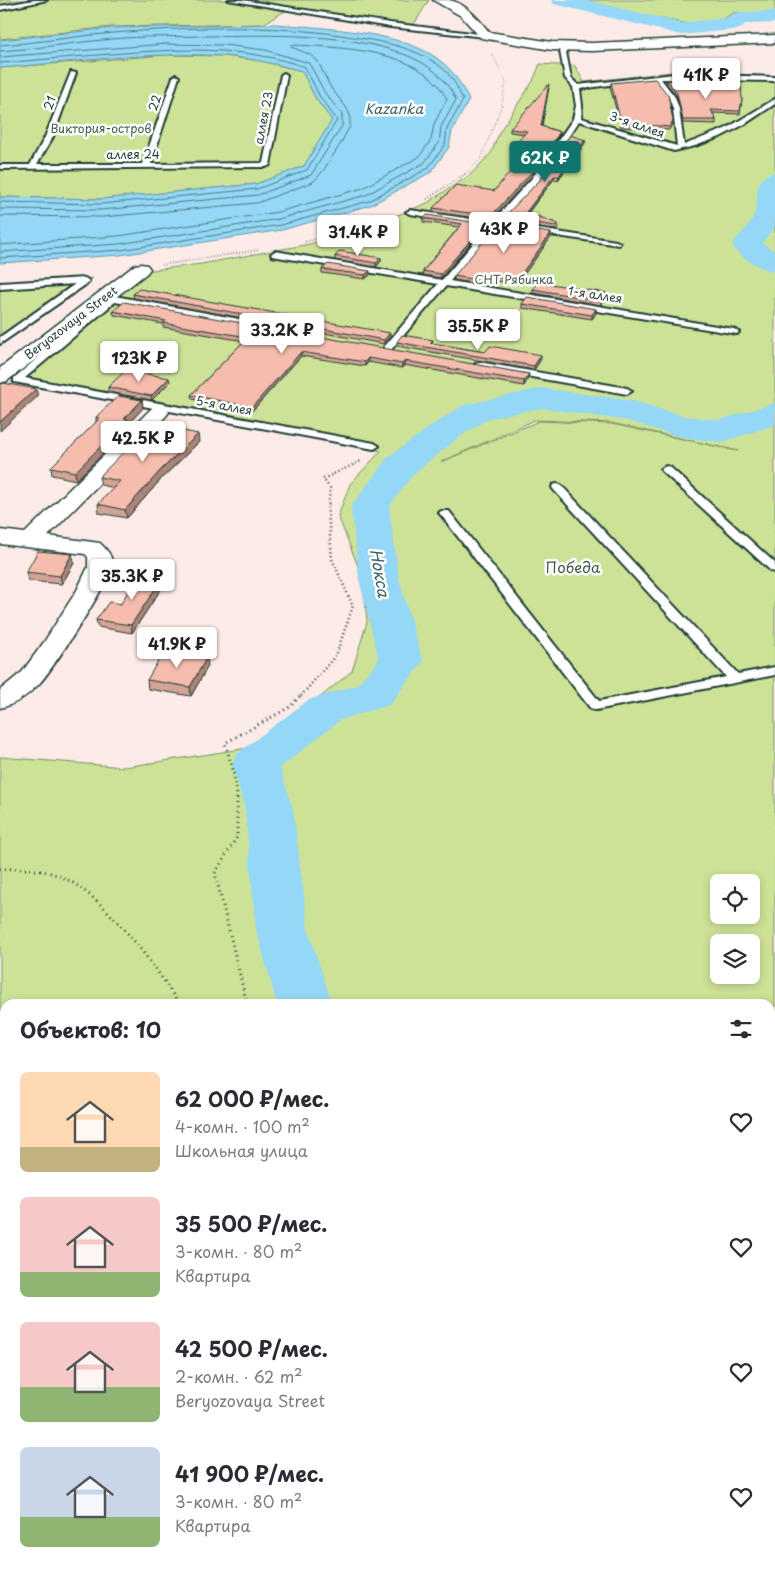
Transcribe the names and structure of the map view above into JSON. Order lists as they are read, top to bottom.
{
  "streets": {
    "street": ["Beryozovaya Street"],
    "lane": [
      "21",
      "22",
      "аллея 23",
      "3-я аллея",
      "аллея 24",
      "1-я аллея",
      "5-я аллея"
    ]
  },
  "crossings": [
    ["21", "аллея 24"],
    ["22", "аллея 24"],
    ["аллея 23", "аллея 24"],
    ["Beryozovaya Street", "5-я аллея"]
  ],
  "water": ["Kazanka", "Нокса"],
  "parks": ["Виктория-остров", "СНТ Рябинка", "Победа"],
  "page": {
    "price": [
      "41K ₽",
      "62K ₽",
      "43K ₽",
      "31.4K ₽",
      "35.5K ₽",
      "33.2K ₽",
      "123K ₽",
      "42.5K ₽",
      "35.3K ₽",
      "41.9K ₽"
    ],
    "heading": "Объектов: 10",
    "list": [
      {
        "name": "62 000 ₽/мес.",
        "note": "4-комн. · 100 m² · Школьная улица"
      },
      {
        "name": "35 500 ₽/мес.",
        "note": "3-комн. · 80 m² · Квартира"
      },
      {
        "name": "42 500 ₽/мес.",
        "note": "2-комн. · 62 m² · Beryozovaya Street"
      },
      {
        "name": "41 900 ₽/мес.",
        "note": "3-комн. · 80 m² · Квартира"
      }
    ]
  }
}
